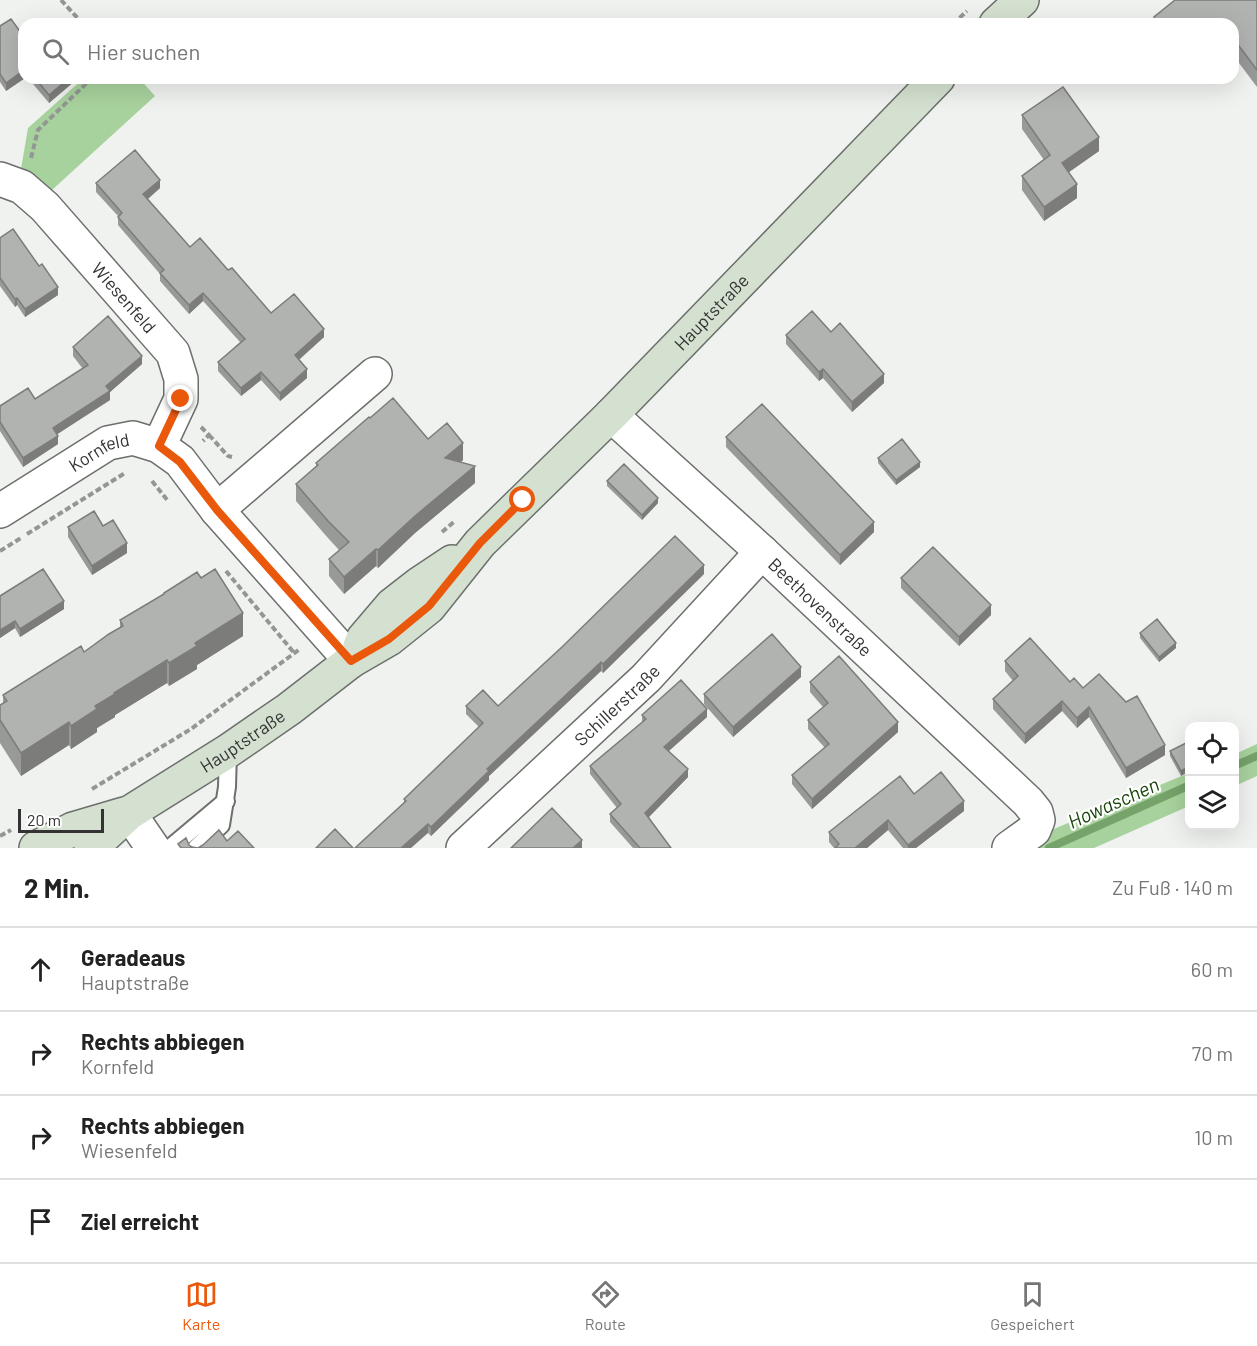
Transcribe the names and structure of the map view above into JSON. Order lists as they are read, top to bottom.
{
  "streets": {
    "main road": ["Hauptstraße"],
    "street": [
      "Wiesenfeld",
      "Kornfeld",
      "Beethovenstraße",
      "Schillerstraße"
    ]
  },
  "crossings": [
    ["Wiesenfeld", "Kornfeld"],
    ["Hauptstraße", "Kornfeld"],
    ["Hauptstraße", "Beethovenstraße"],
    ["Beethovenstraße", "Schillerstraße"]
  ],
  "water": ["Howaschen"],
  "scale_bar": "20 m",
  "page": {
    "search": "Hier suchen",
    "scale": "20 m",
    "heading": ["2 Min.", "Zu Fuß · 140 m"],
    "list": [
      ["Geradeaus", "Hauptstraße", "60 m"],
      ["Rechts abbiegen", "Kornfeld", "70 m"],
      ["Rechts abbiegen", "Wiesenfeld", "10 m"],
      "Ziel erreicht"
    ],
    "nav": ["Karte", "Route", "Gespeichert"]
  }
}
